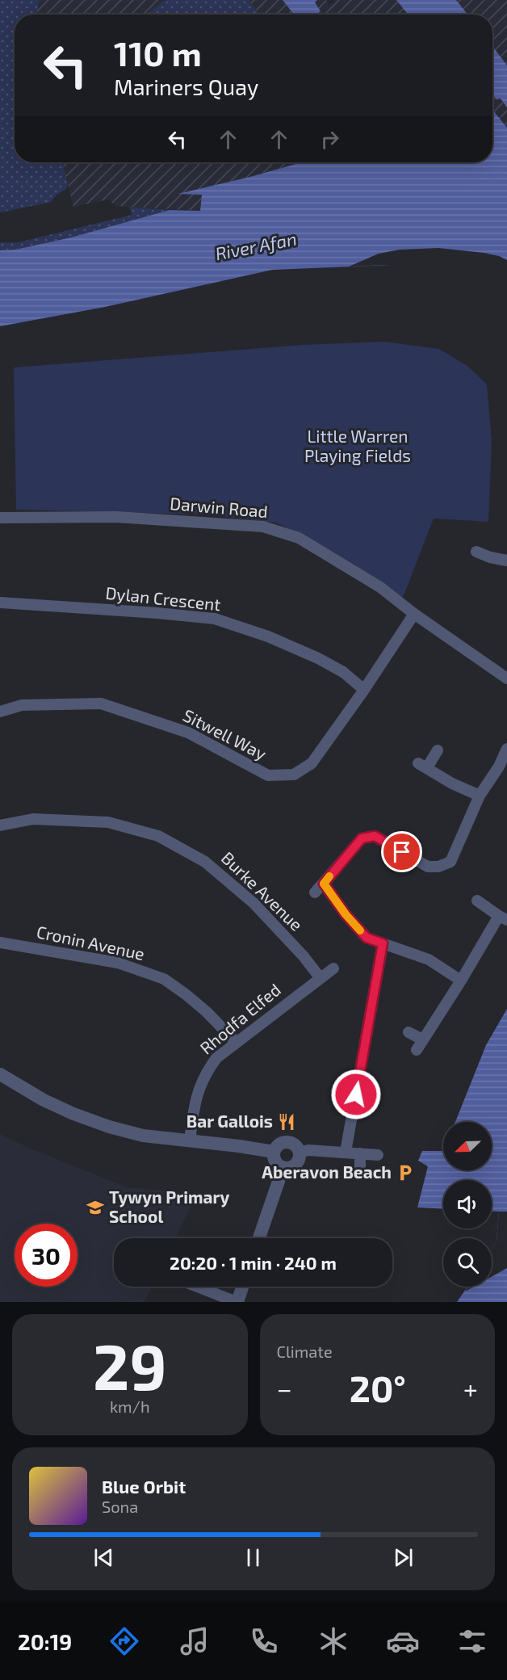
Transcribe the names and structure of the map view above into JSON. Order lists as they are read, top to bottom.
{
  "streets": {
    "street": [
      "Darwin Road",
      "Dylan Crescent",
      "Sitwell Way",
      "Burke Avenue",
      "Cronin Avenue",
      "Rhodfa Elfed"
    ]
  },
  "crossings": [
    ["Darwin Road", "Sitwell Way"],
    ["Dylan Crescent", "Sitwell Way"],
    ["Burke Avenue", "Rhodfa Elfed"],
    ["Cronin Avenue", "Rhodfa Elfed"]
  ],
  "water": ["River Afan"],
  "parks": ["Little Warren Playing Fields"],
  "places": {
    "restaurant": ["Bar Gallois"],
    "parking": ["Aberavon Beach"],
    "school or university": ["Tywyn Primary School"]
  },
  "north": "bottom left",
  "page": {
    "turn": ["110 m", "Mariners Quay"],
    "limit": "30",
    "trip": "20:20 · 1 min · 240 m",
    "tile": [
      ["29", "km/h"],
      "Climate"
    ],
    "heat": ["−", "20°", "+"],
    "song": ["Blue Orbit", "Sona"],
    "tabs": "20:19"
  }
}
